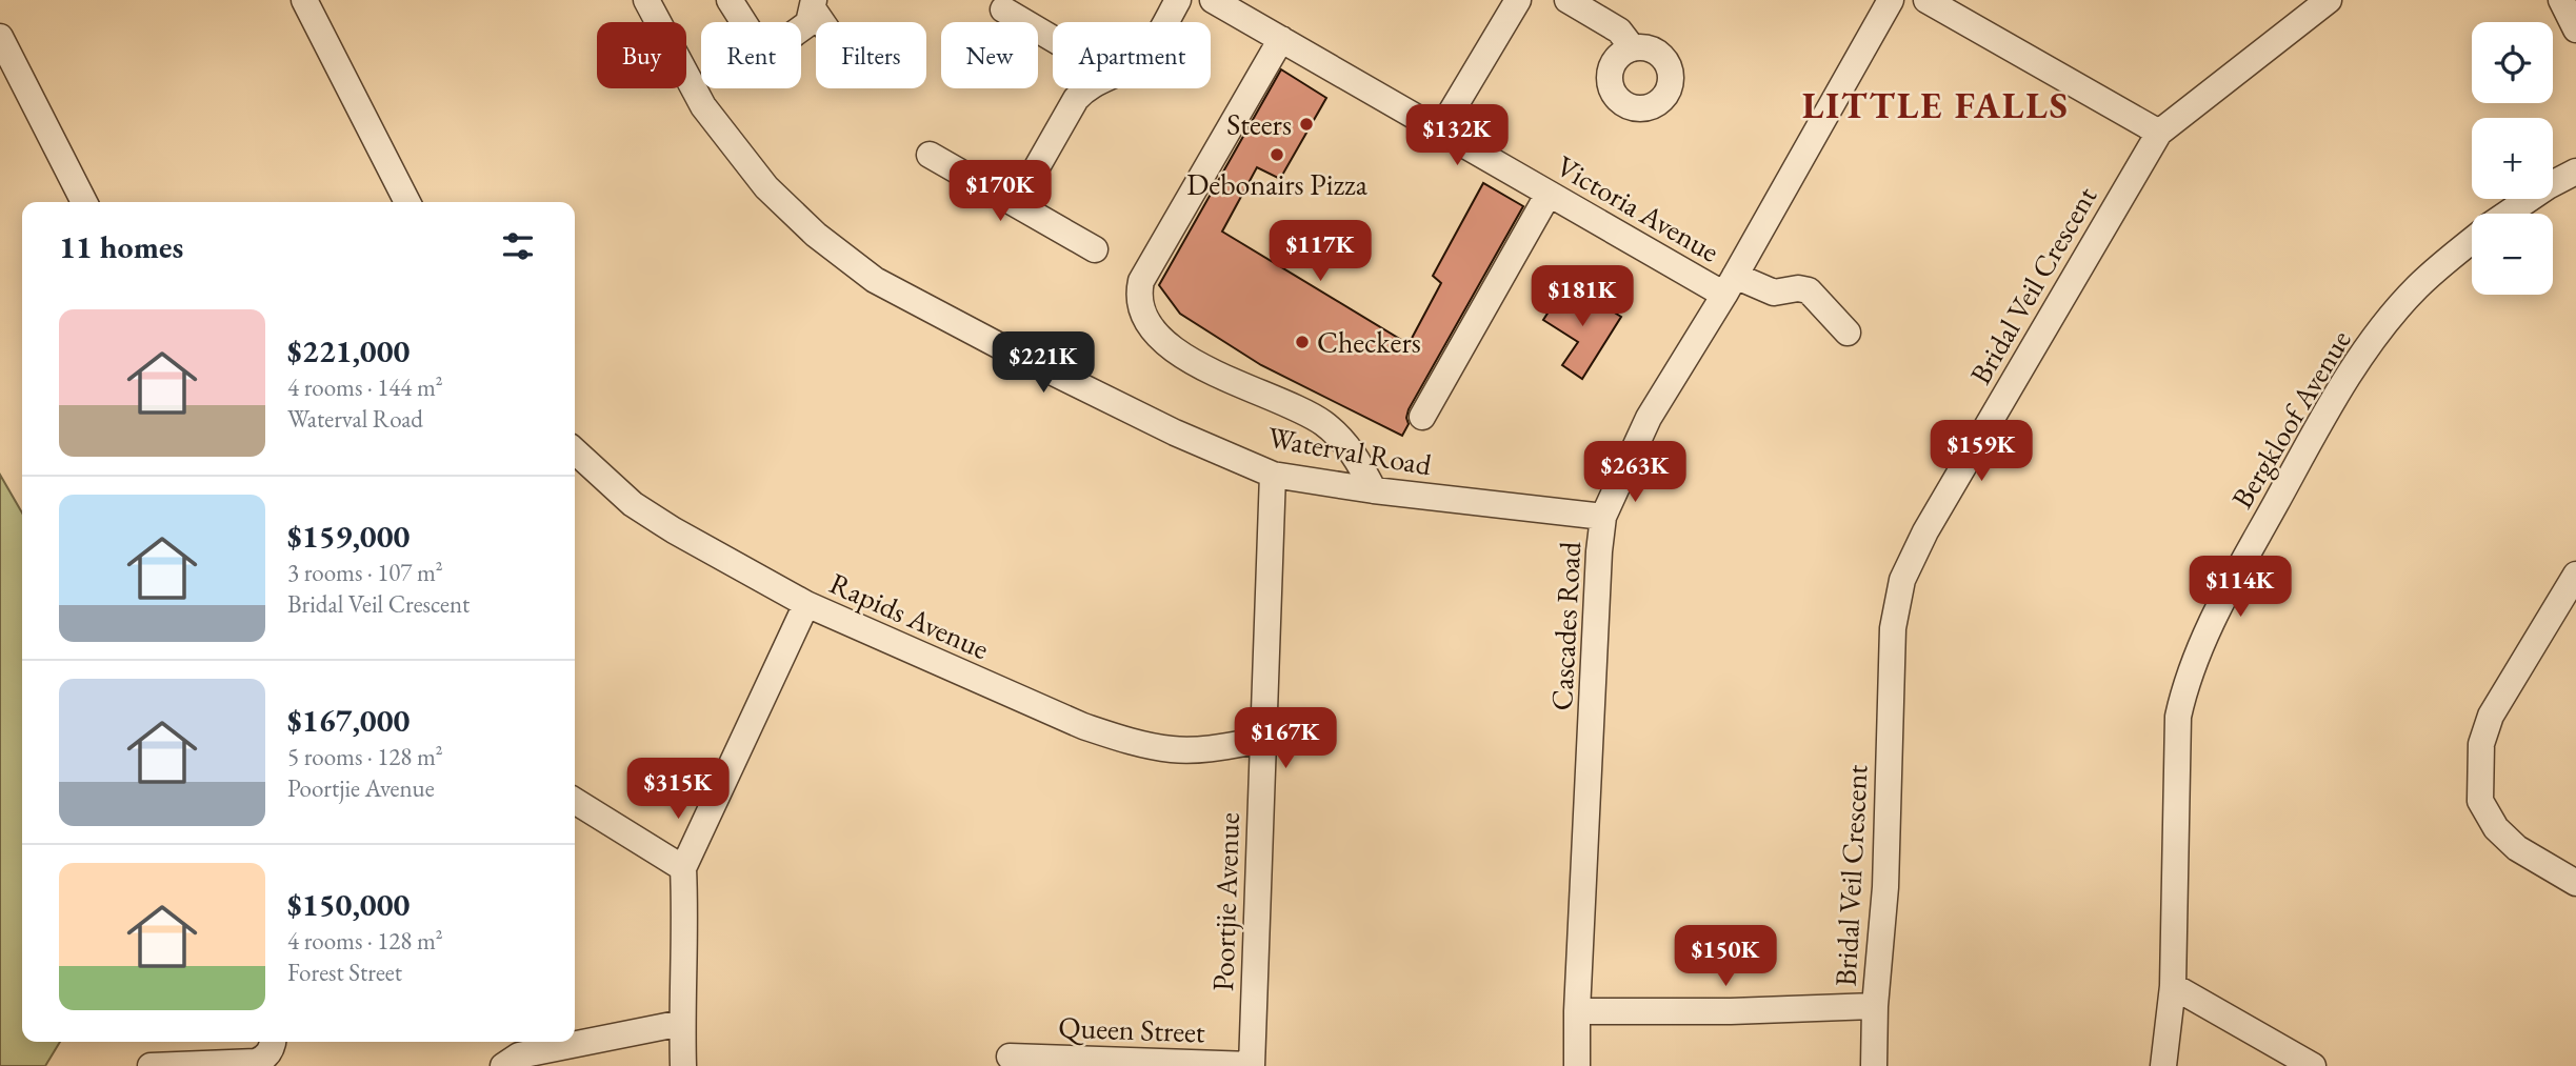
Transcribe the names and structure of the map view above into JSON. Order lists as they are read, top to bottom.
{
  "streets": {
    "street": [
      "Victoria Avenue",
      "Bridal Veil Crescent",
      "Bergkloof Avenue",
      "Waterval Road",
      "Rapids Avenue",
      "Cascades Road",
      "Poortjie Avenue",
      "Queen Street"
    ]
  },
  "crossings": [
    ["Victoria Avenue", "Cascades Road"],
    ["Waterval Road", "Cascades Road"],
    ["Waterval Road", "Poortjie Avenue"],
    ["Rapids Avenue", "Poortjie Avenue"],
    ["Poortjie Avenue", "Queen Street"]
  ],
  "districts": ["LITTLE FALLS"],
  "places": ["Steers", "Debonairs Pizza", "Checkers"],
  "page": {
    "map_buttons": ["+", "−"],
    "chip": [
      "Buy",
      "Rent",
      "Filters",
      "New",
      "Apartment"
    ],
    "price": [
      "$132K",
      "$170K",
      "$117K",
      "$181K",
      "$221K",
      "$159K",
      "$263K",
      "$114K",
      "$167K",
      "$315K",
      "$150K"
    ],
    "heading": "11 homes",
    "list": [
      {
        "name": "$221,000",
        "note": "4 rooms · 144 m² · Waterval Road"
      },
      {
        "name": "$159,000",
        "note": "3 rooms · 107 m² · Bridal Veil Crescent"
      },
      {
        "name": "$167,000",
        "note": "5 rooms · 128 m² · Poortjie Avenue"
      },
      {
        "name": "$150,000",
        "note": "4 rooms · 128 m² · Forest Street"
      }
    ]
  }
}
